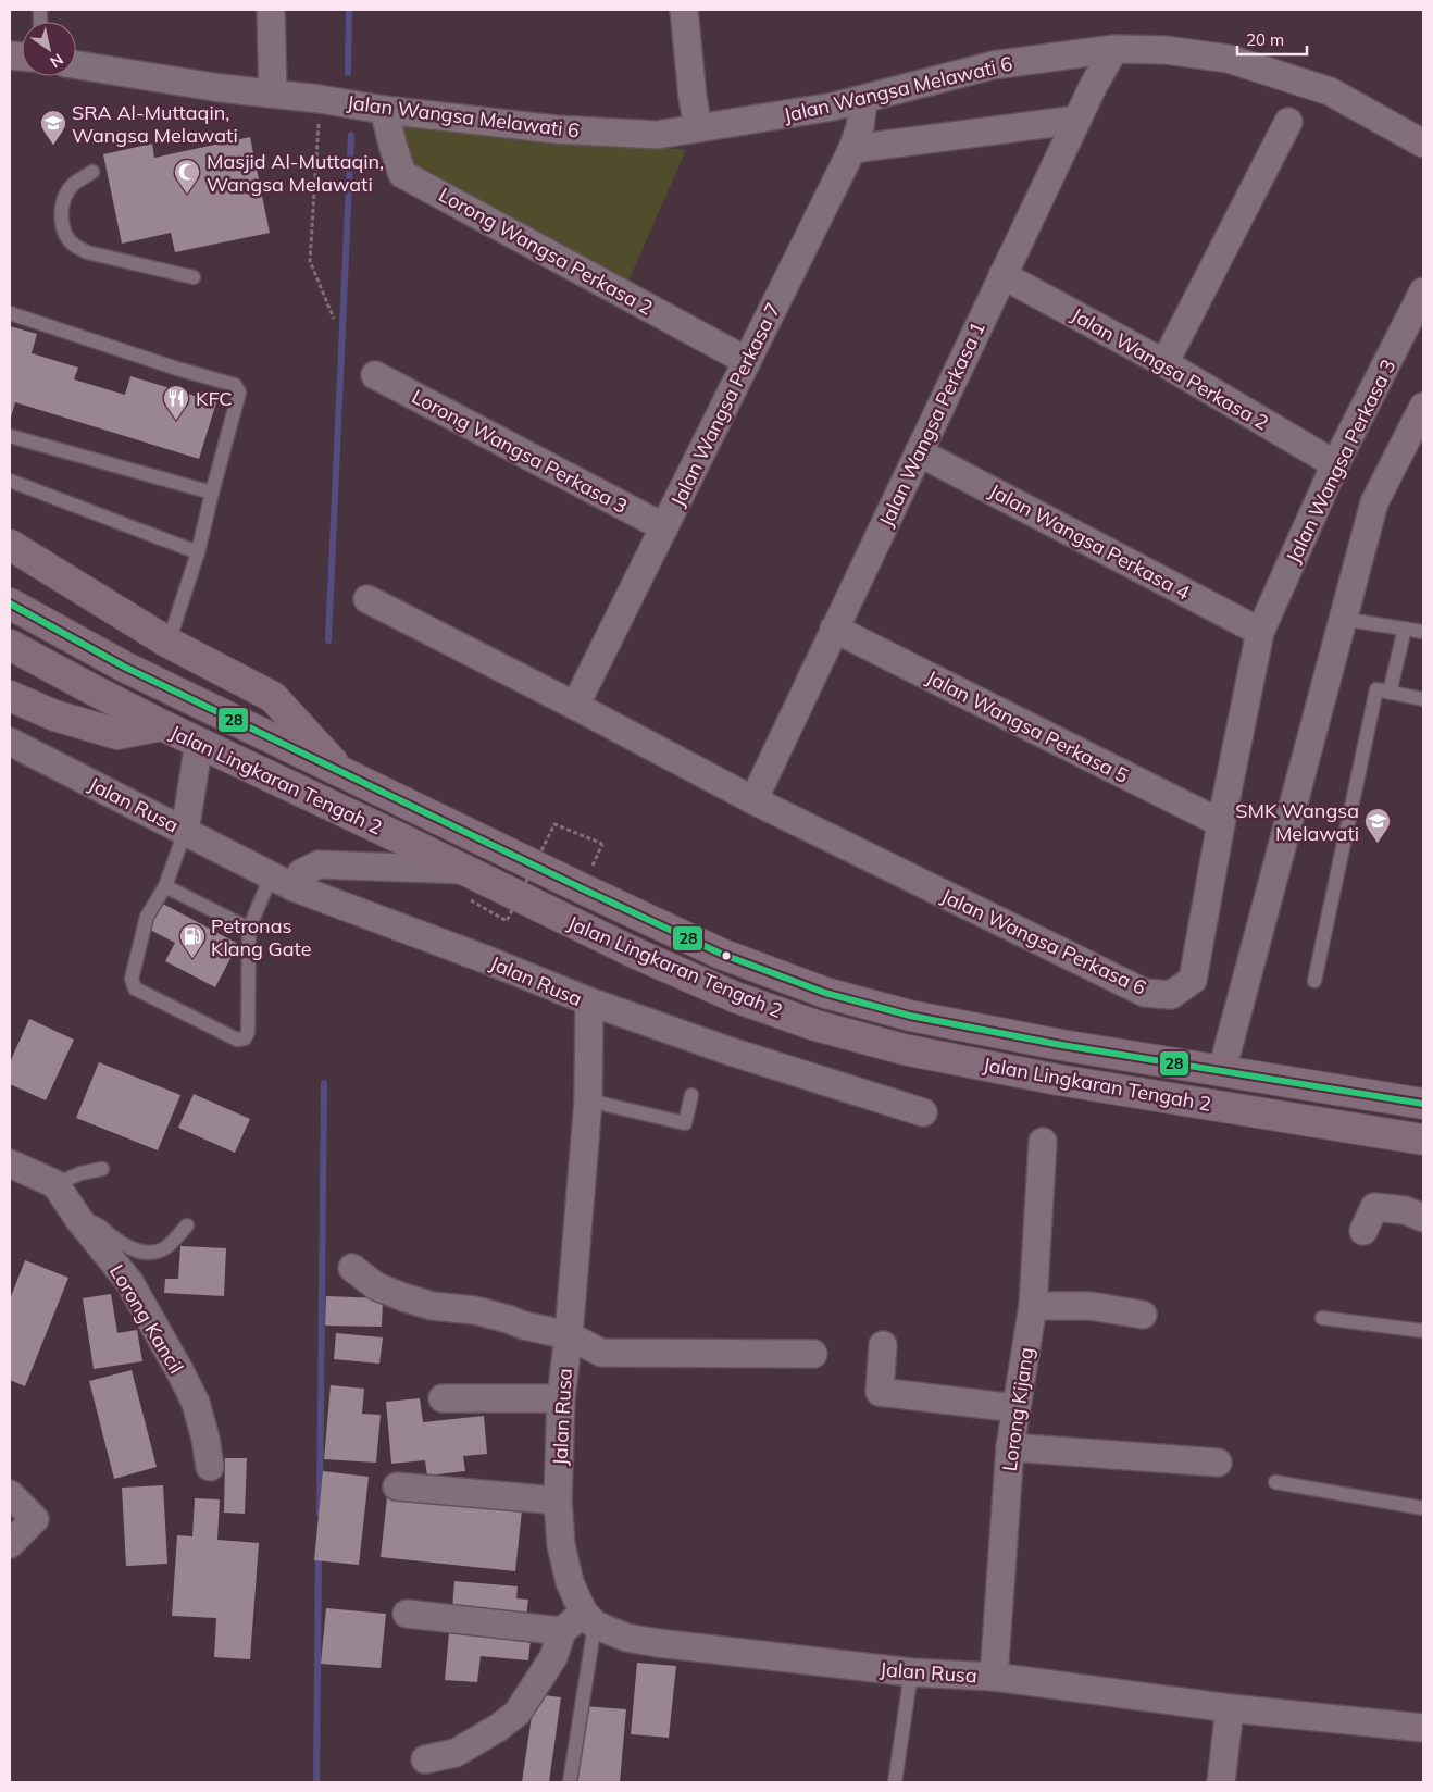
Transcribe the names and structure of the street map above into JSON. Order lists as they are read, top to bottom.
{
  "streets": {
    "highway": ["Jalan Lingkaran Tengah 2"],
    "street": [
      "Jalan Wangsa Melawati 6",
      "Lorong Wangsa Perkasa 2",
      "Jalan Wangsa Perkasa 2",
      "Jalan Wangsa Perkasa 7",
      "Jalan Wangsa Perkasa 1",
      "Lorong Wangsa Perkasa 3",
      "Jalan Wangsa Perkasa 3",
      "Jalan Wangsa Perkasa 4",
      "Jalan Wangsa Perkasa 5",
      "Jalan Rusa",
      "Jalan Wangsa Perkasa 6",
      "Lorong Kancil",
      "Lorong Kijang"
    ]
  },
  "crossings": [
    ["Jalan Wangsa Melawati 6", "Lorong Wangsa Perkasa 2"],
    ["Jalan Wangsa Melawati 6", "Jalan Wangsa Perkasa 7"],
    ["Jalan Wangsa Melawati 6", "Jalan Wangsa Perkasa 1"],
    ["Lorong Wangsa Perkasa 2", "Jalan Wangsa Perkasa 7"],
    ["Jalan Wangsa Perkasa 2", "Jalan Wangsa Perkasa 1"],
    ["Jalan Wangsa Perkasa 2", "Jalan Wangsa Perkasa 3"],
    ["Jalan Wangsa Perkasa 7", "Lorong Wangsa Perkasa 3"],
    ["Jalan Wangsa Perkasa 1", "Jalan Wangsa Perkasa 4"],
    ["Jalan Wangsa Perkasa 1", "Jalan Wangsa Perkasa 5"],
    ["Jalan Wangsa Perkasa 1", "Jalan Wangsa Perkasa 6"],
    ["Jalan Wangsa Perkasa 3", "Jalan Wangsa Perkasa 4"],
    ["Jalan Wangsa Perkasa 3", "Jalan Wangsa Perkasa 6"],
    ["Jalan Wangsa Perkasa 4", "Jalan Wangsa Perkasa 6"],
    ["Jalan Wangsa Perkasa 5", "Jalan Wangsa Perkasa 6"],
    ["Jalan Rusa", "Lorong Kijang"]
  ],
  "places": {
    "school or university": ["SRA Al-Muttaqin, Wangsa Melawati", "SMK Wangsa Melawati"],
    "mosque": ["Masjid Al-Muttaqin, Wangsa Melawati"],
    "restaurant": ["KFC"],
    "fuel station": ["Petronas Klang Gate"]
  },
  "lines": ["transit line 28"],
  "scale_bar": "20 m",
  "north": "bottom right"
}
